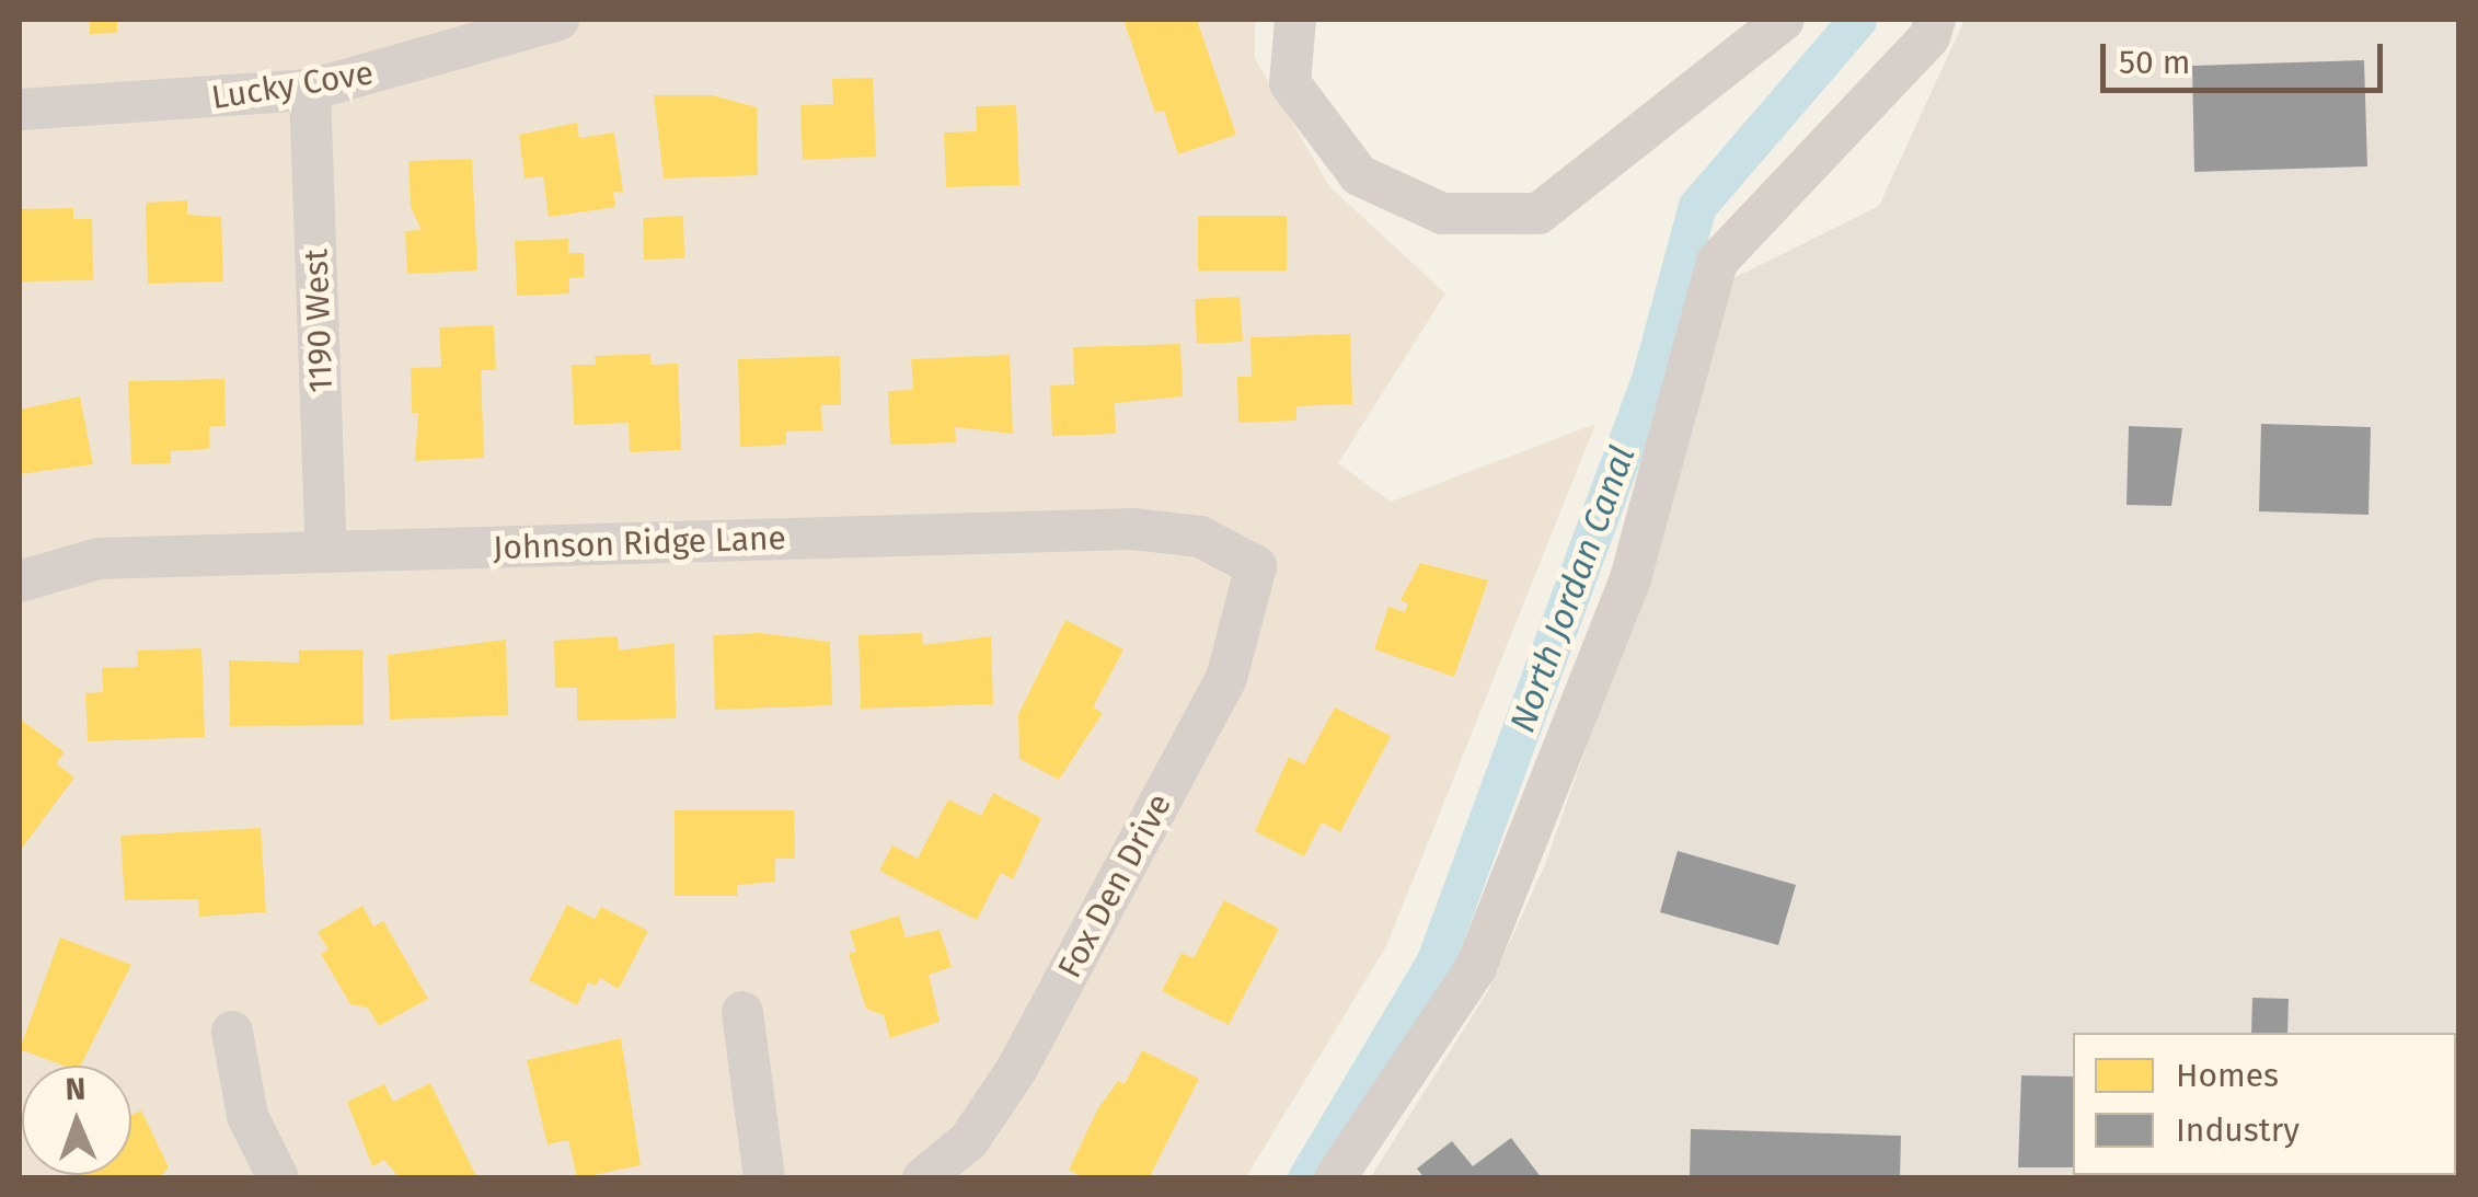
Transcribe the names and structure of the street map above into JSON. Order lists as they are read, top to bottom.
{
  "streets": {
    "street": [
      "Lucky Cove",
      "1190 West",
      "Johnson Ridge Lane",
      "Fox Den Drive"
    ]
  },
  "crossings": [
    ["Lucky Cove", "1190 West"],
    ["1190 West", "Johnson Ridge Lane"],
    ["Johnson Ridge Lane", "Fox Den Drive"]
  ],
  "water": ["North Jordan Canal"],
  "legend": ["Homes", "Industry"],
  "scale_bar": "50 m",
  "north": "top"
}
